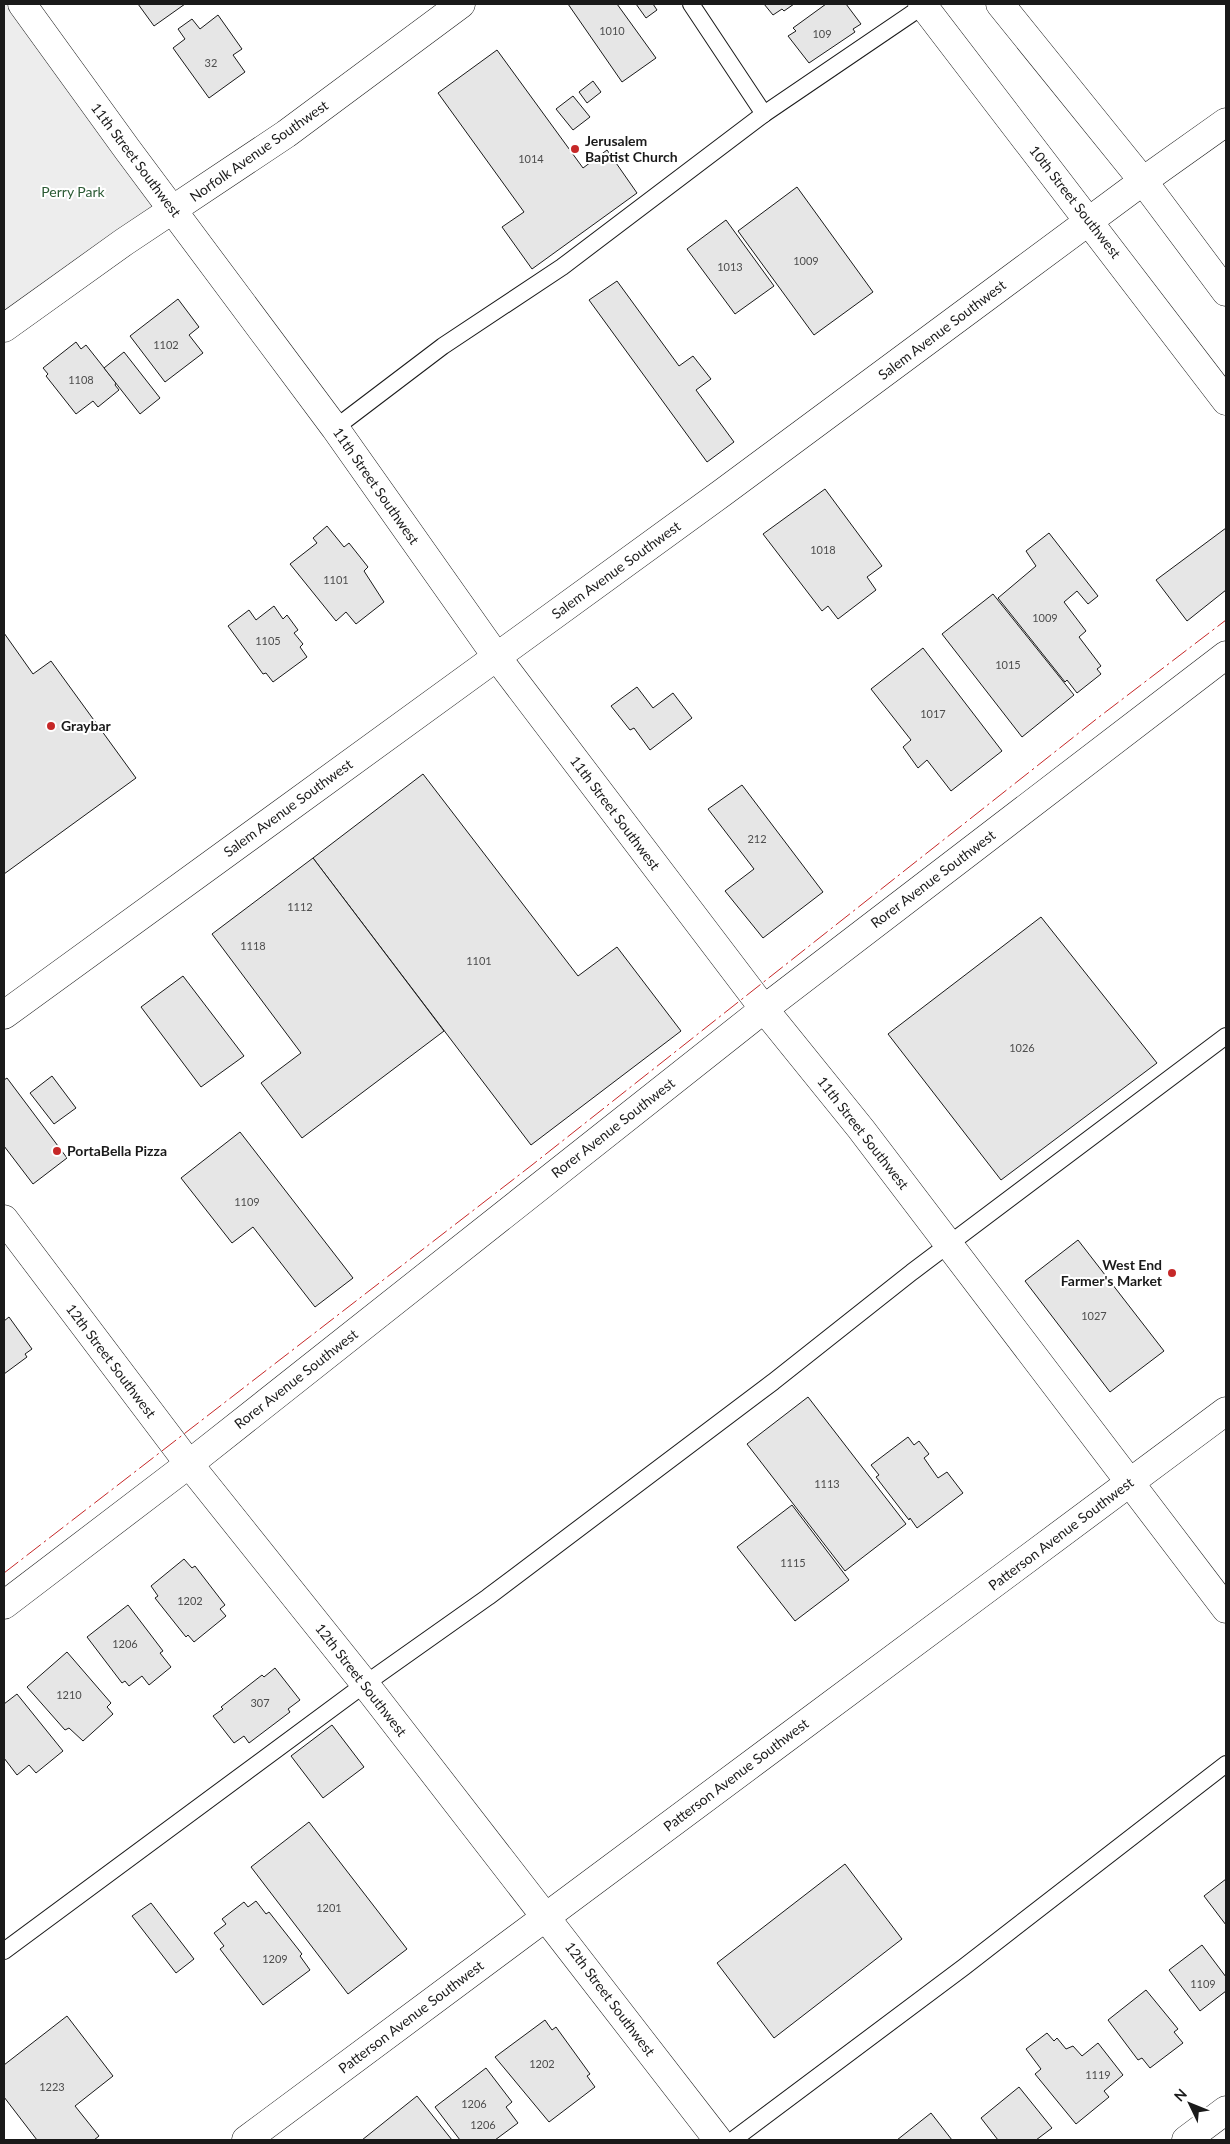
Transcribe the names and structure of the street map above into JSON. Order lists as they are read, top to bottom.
{
  "streets": {
    "street": [
      "Norfolk Avenue Southwest",
      "11th Street Southwest",
      "10th Street Southwest",
      "Salem Avenue Southwest",
      "Rorer Avenue Southwest",
      "12th Street Southwest",
      "Patterson Avenue Southwest"
    ]
  },
  "crossings": [
    ["Norfolk Avenue Southwest", "11th Street Southwest"],
    ["11th Street Southwest", "Salem Avenue Southwest"],
    ["11th Street Southwest", "Rorer Avenue Southwest"],
    ["11th Street Southwest", "Patterson Avenue Southwest"],
    ["10th Street Southwest", "Salem Avenue Southwest"],
    ["Rorer Avenue Southwest", "12th Street Southwest"],
    ["12th Street Southwest", "Patterson Avenue Southwest"]
  ],
  "parks": ["Perry Park"],
  "places": [
    "Jerusalem Baptist Church",
    "Graybar",
    "PortaBella Pizza",
    "West End Farmer's Market"
  ],
  "house_numbers": [
    "1010",
    "109",
    "32",
    "1014",
    "1009",
    "1013",
    "1102",
    "1108",
    "1018",
    "1101",
    "1009",
    "1105",
    "1015",
    "1017",
    "212",
    "1112",
    "1118",
    "1101",
    "1026",
    "1109",
    "1027",
    "1113",
    "1115",
    "1202",
    "1206",
    "1210",
    "307",
    "1201",
    "1209",
    "1109",
    "1202",
    "1119",
    "1223",
    "1206",
    "1206"
  ],
  "north": "top left"
}
